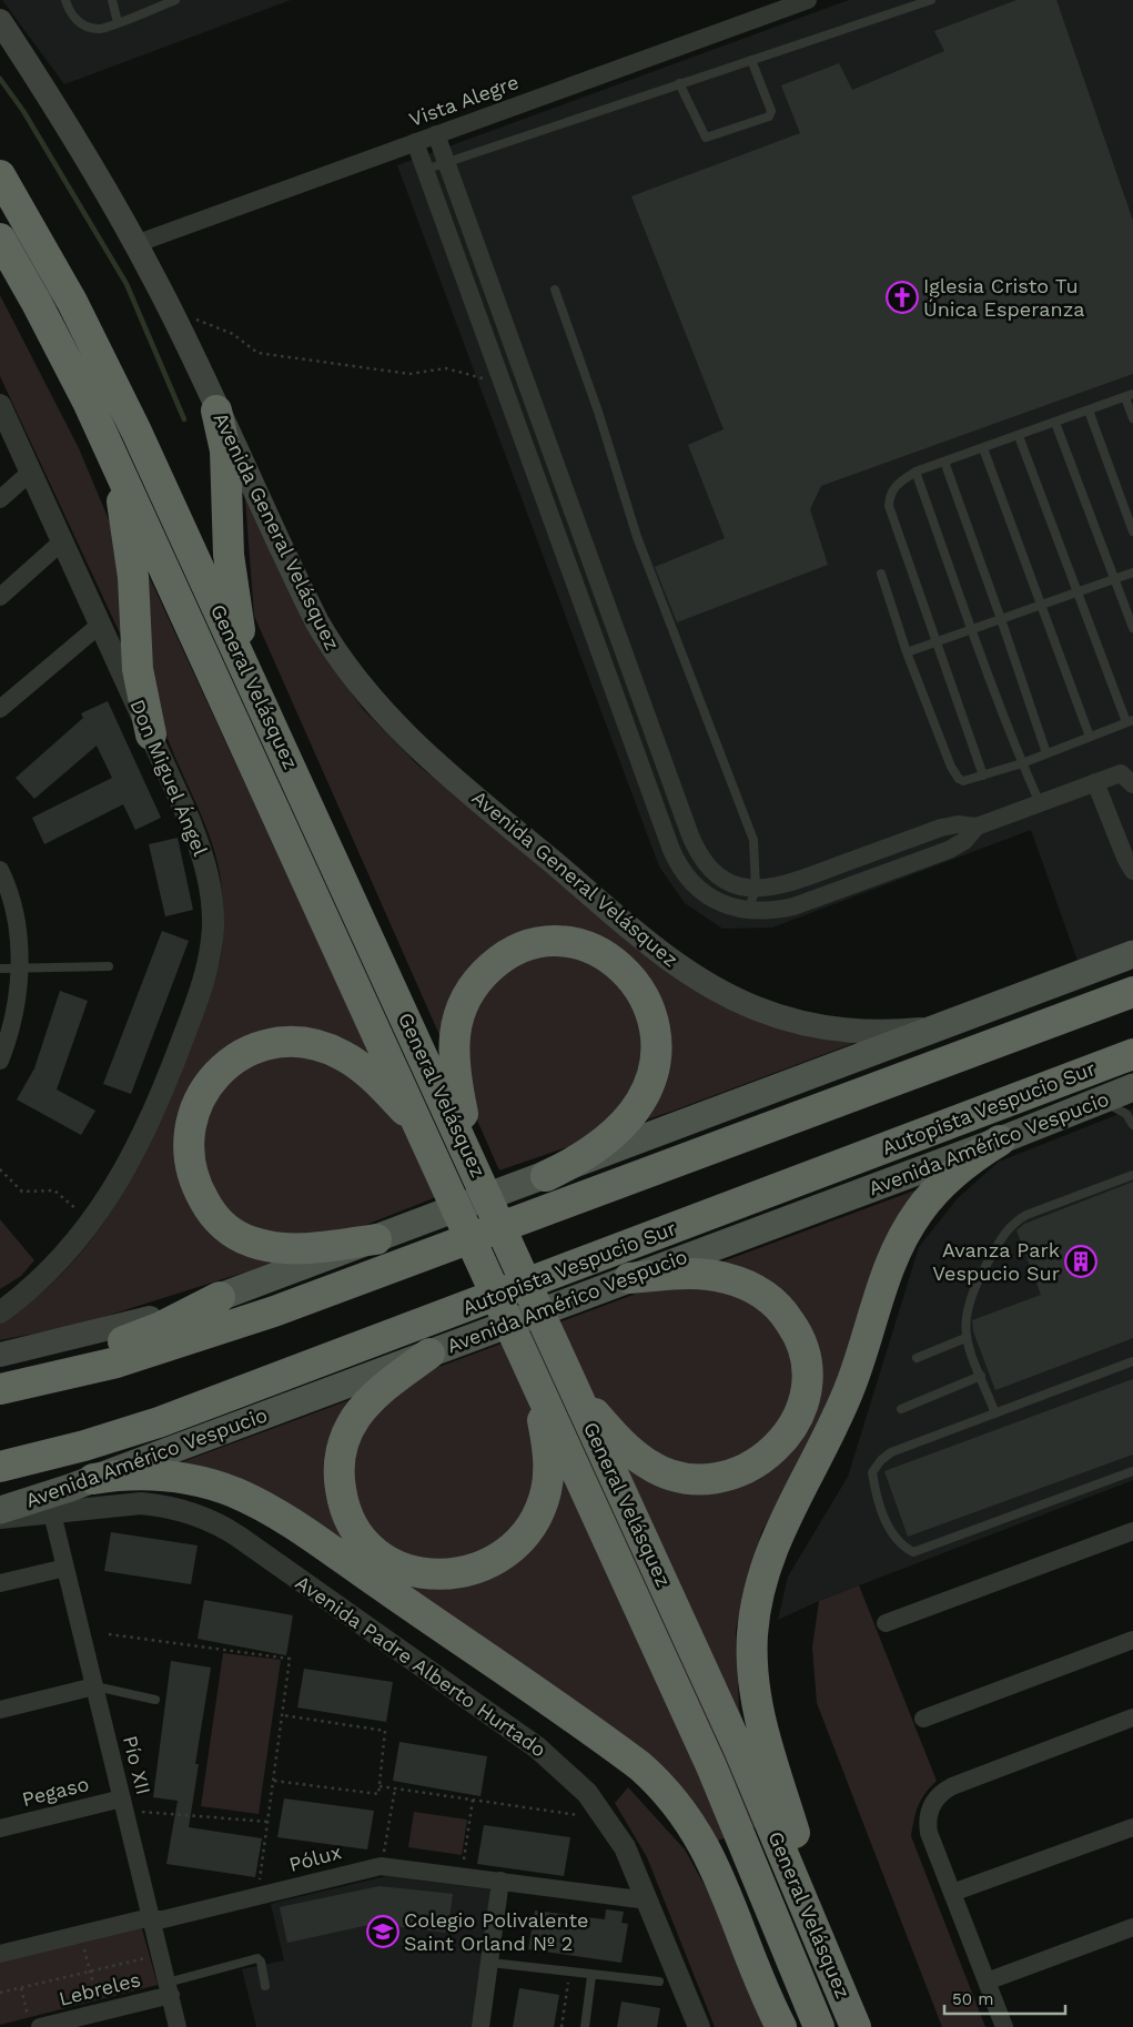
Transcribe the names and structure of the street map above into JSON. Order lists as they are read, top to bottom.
{
  "streets": {
    "highway": ["General Velásquez", "Autopista Vespucio Sur"],
    "main road": ["Avenida General Velásquez", "Avenida Américo Vespucio"],
    "street": [
      "Vista Alegre",
      "Don Miguel Ángel",
      "Avenida Padre Alberto Hurtado",
      "Pío XII",
      "Pegaso",
      "Pólux",
      "Lebreles"
    ]
  },
  "crossings": [
    ["Vista Alegre", "Avenida General Velásquez"],
    ["Avenida Padre Alberto Hurtado", "Pío XII"],
    ["Avenida Padre Alberto Hurtado", "Pólux"],
    ["Pío XII", "Pegaso"],
    ["Pío XII", "Pólux"],
    ["Pío XII", "Lebreles"]
  ],
  "places": {
    "church": ["Iglesia Cristo Tu Única Esperanza"],
    "building": ["Avanza Park Vespucio Sur"],
    "school or university": ["Colegio Polivalente Saint Orland Nº 2"]
  },
  "scale_bar": "50 m"
}
